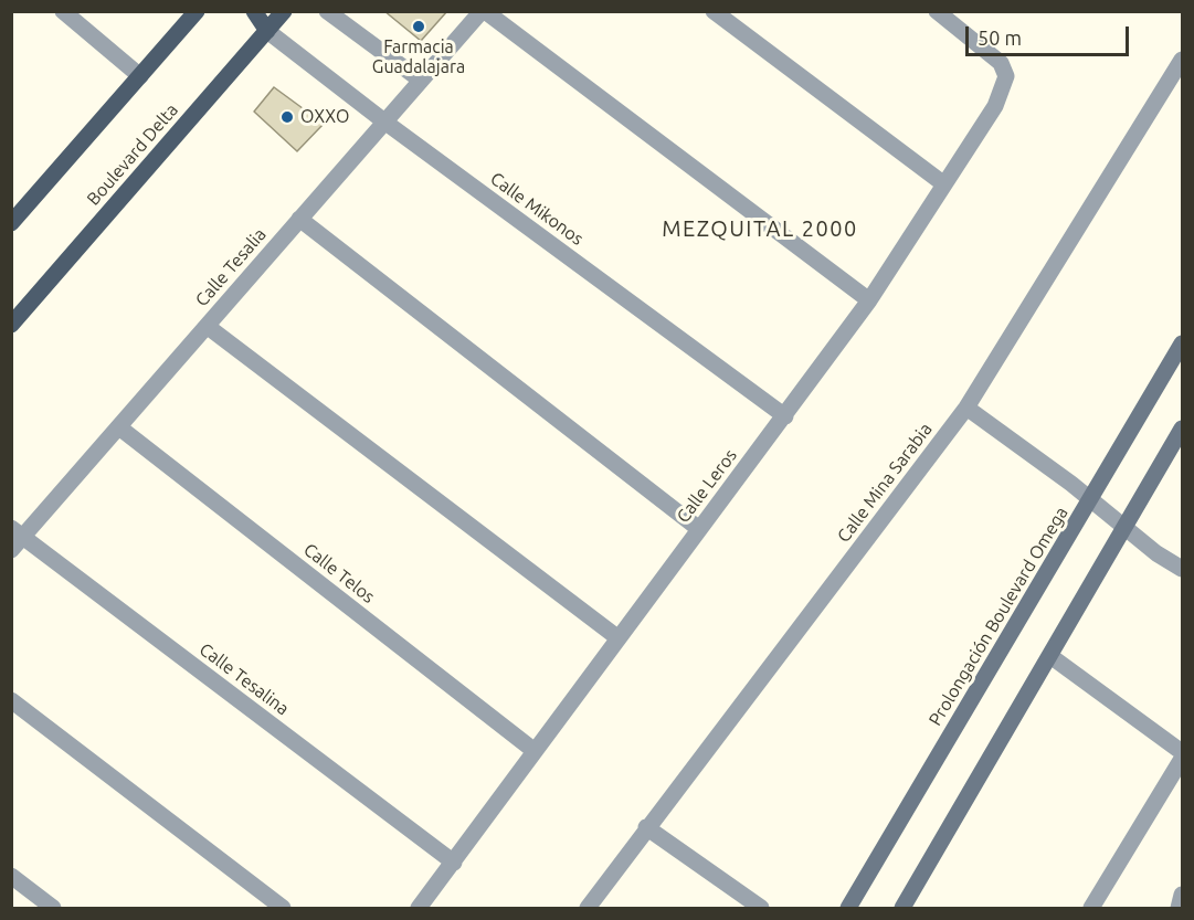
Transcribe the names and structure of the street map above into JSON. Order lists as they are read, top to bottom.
{
  "streets": {
    "main road": ["Boulevard Delta"],
    "street": [
      "Calle Mikonos",
      "Calle Tesalia",
      "Calle Mina Sarabia",
      "Calle Leros",
      "Calle Telos",
      "Prolongación Boulevard Omega",
      "Calle Tesalina"
    ]
  },
  "crossings": [
    ["Boulevard Delta", "Calle Mikonos"],
    ["Calle Mikonos", "Calle Tesalia"],
    ["Calle Mikonos", "Calle Leros"],
    ["Calle Tesalia", "Calle Telos"],
    ["Calle Tesalia", "Calle Tesalina"],
    ["Calle Leros", "Calle Telos"],
    ["Calle Leros", "Calle Tesalina"]
  ],
  "districts": ["MEZQUITAL 2000"],
  "places": ["Farmacia Guadalajara", "OXXO"],
  "scale_bar": "50 m"
}
